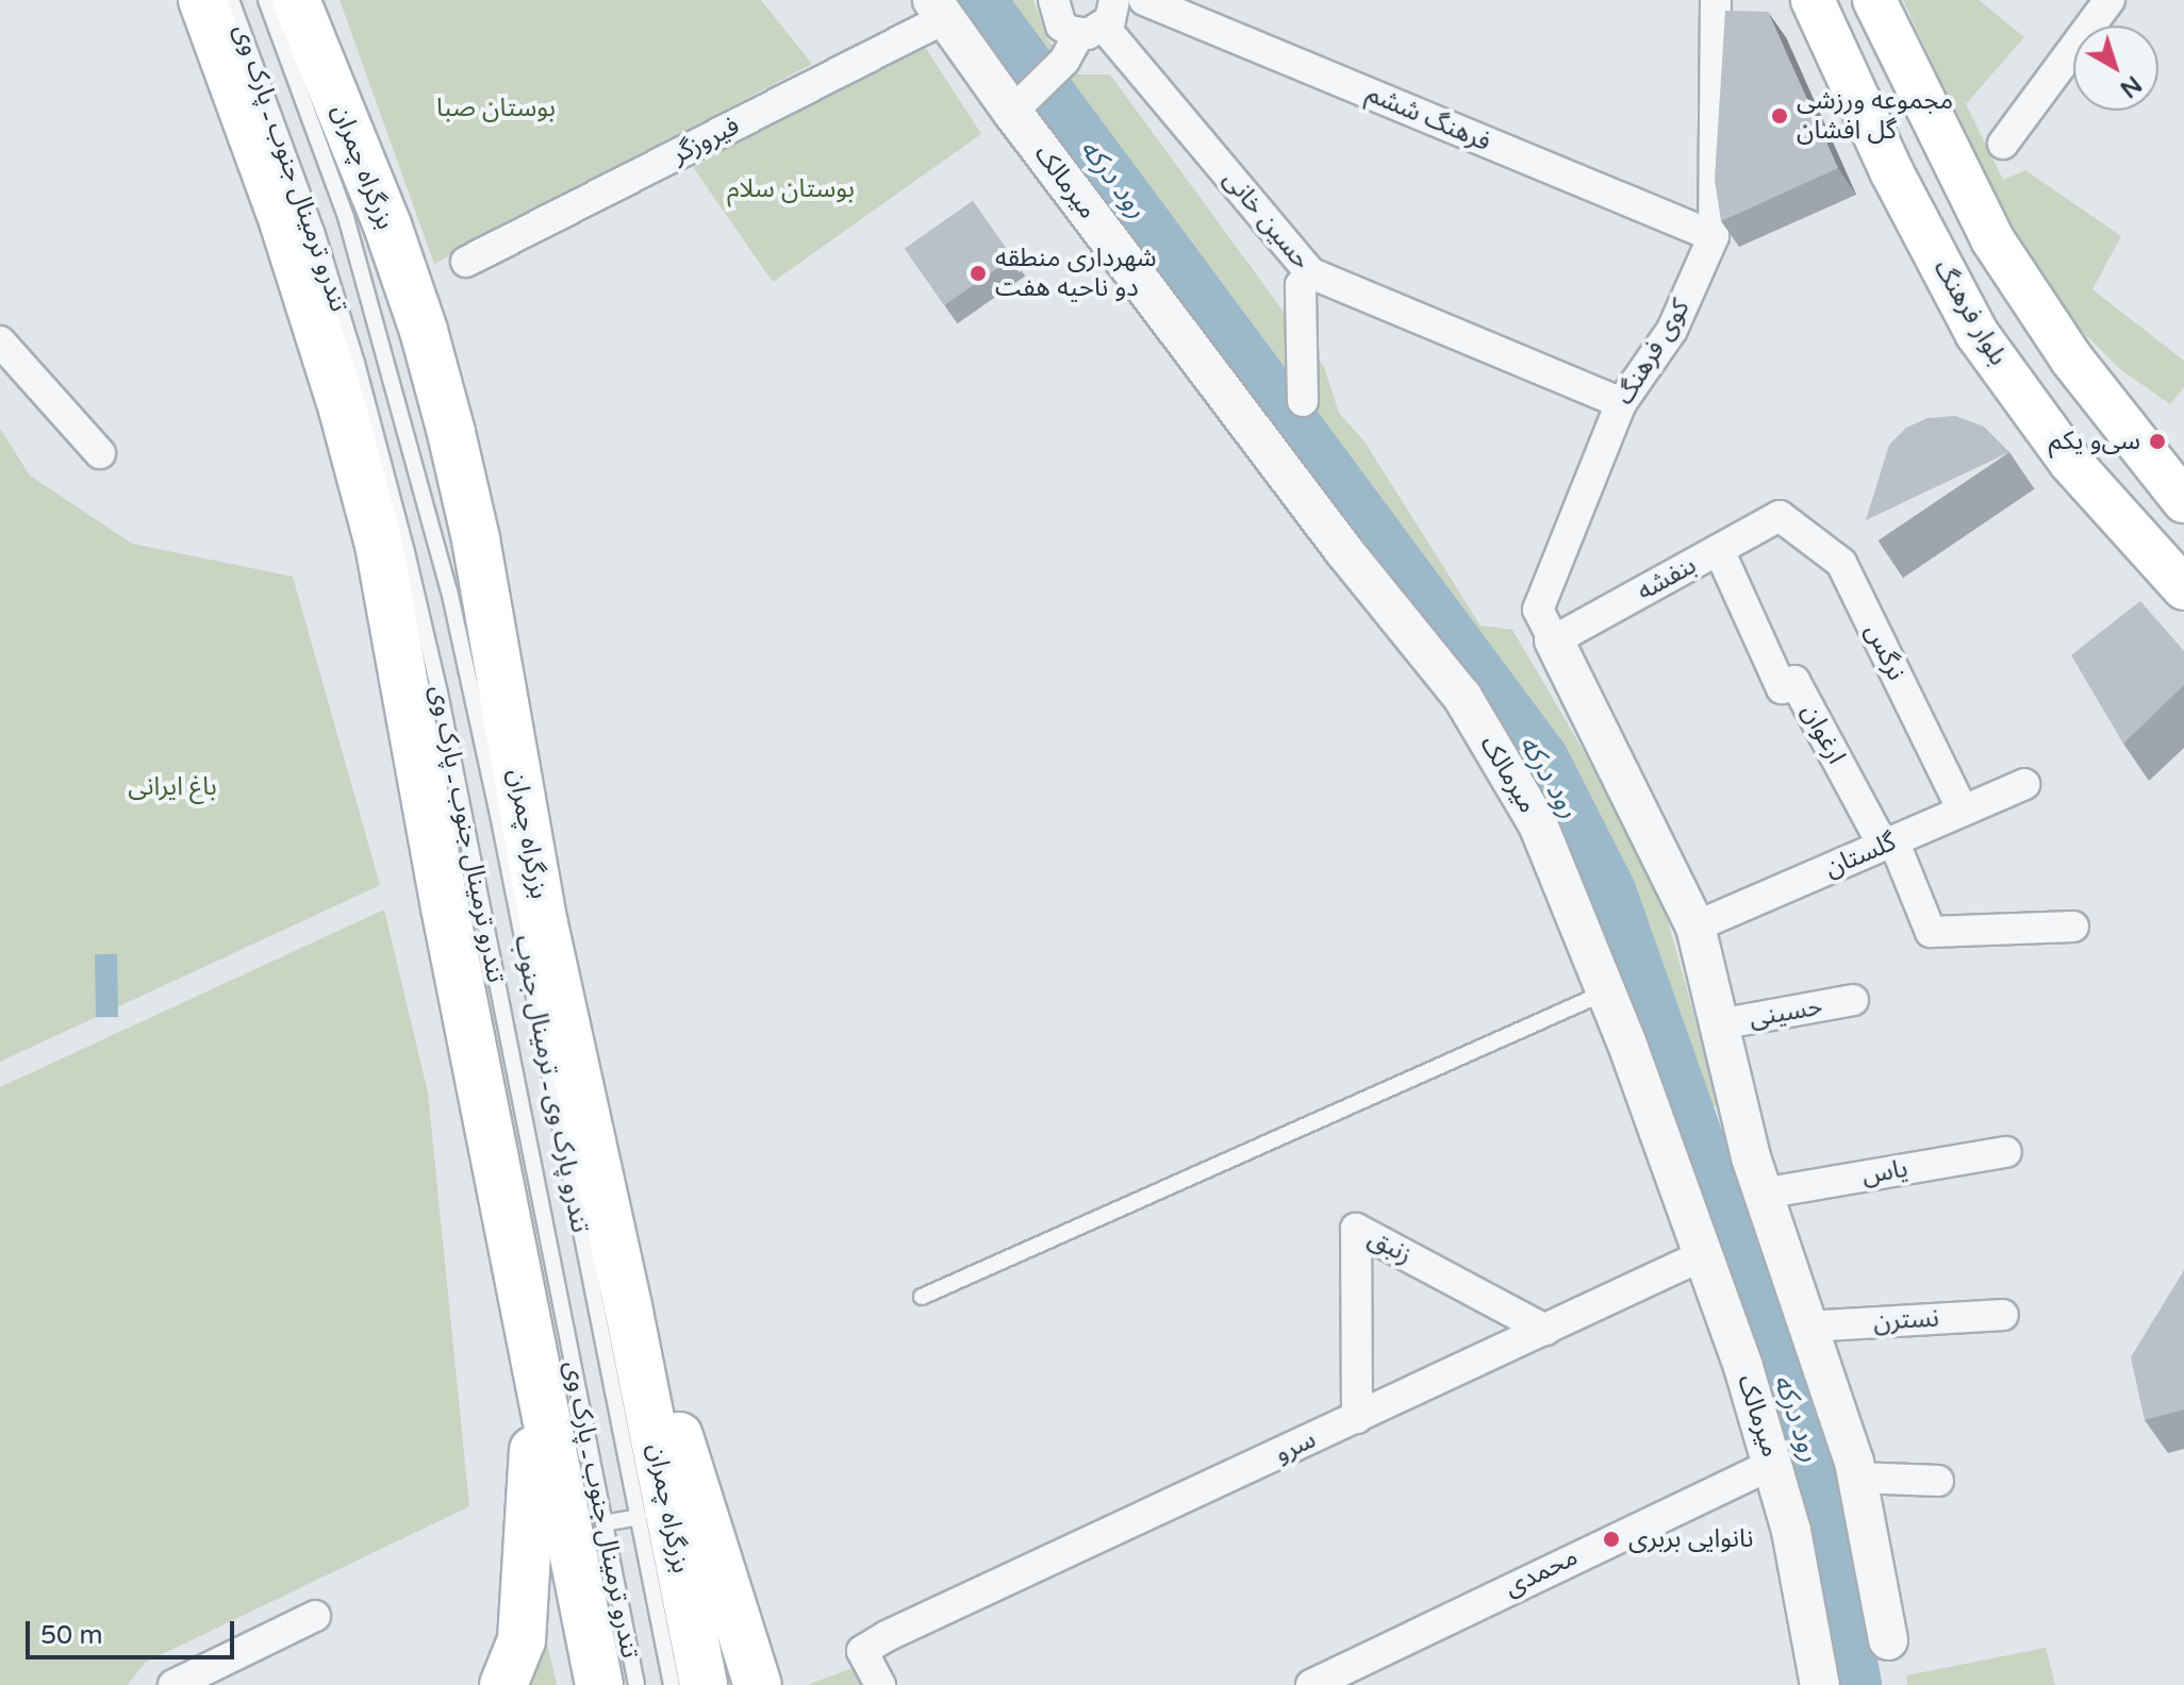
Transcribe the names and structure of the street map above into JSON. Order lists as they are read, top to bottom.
{
  "streets": {
    "highway": ["بزرگراه چمران"],
    "main road": ["بلوار فرهنگ"],
    "street": [
      "فرهنگ ششم",
      "فیروزگر",
      "میرمالک",
      "حسین خانی",
      "کوی فرهنگ",
      "بنفشه",
      "نرگس",
      "ارغوان",
      "گلستان",
      "حسینی",
      "یاس",
      "زنبق",
      "نسترن",
      "سرو",
      "محمدی"
    ],
    "lane": ["تندرو ترمینال جنوب ـ پارک وی", "تندرو پارک وی ـ ترمینال جنوب"]
  },
  "crossings": [
    ["فرهنگ ششم", "کوی فرهنگ"],
    ["فیروزگر", "میرمالک"],
    ["میرمالک", "سرو"],
    ["میرمالک", "محمدی"],
    ["حسین خانی", "کوی فرهنگ"],
    ["کوی فرهنگ", "بنفشه"],
    ["بنفشه", "نرگس"],
    ["بنفشه", "ارغوان"],
    ["نرگس", "گلستان"],
    ["ارغوان", "گلستان"],
    ["زنبق", "سرو"]
  ],
  "water": ["رود درکه"],
  "parks": ["بوستان صبا", "بوستان سلام", "باغ ایرانی"],
  "places": [
    "مجموعه ورزشی گل افشان",
    "شهرداری منطقه دو ناحیه هفت",
    "سی‌و یکم",
    "نانوایی بربری"
  ],
  "scale_bar": "50 m",
  "north": "bottom right"
}
